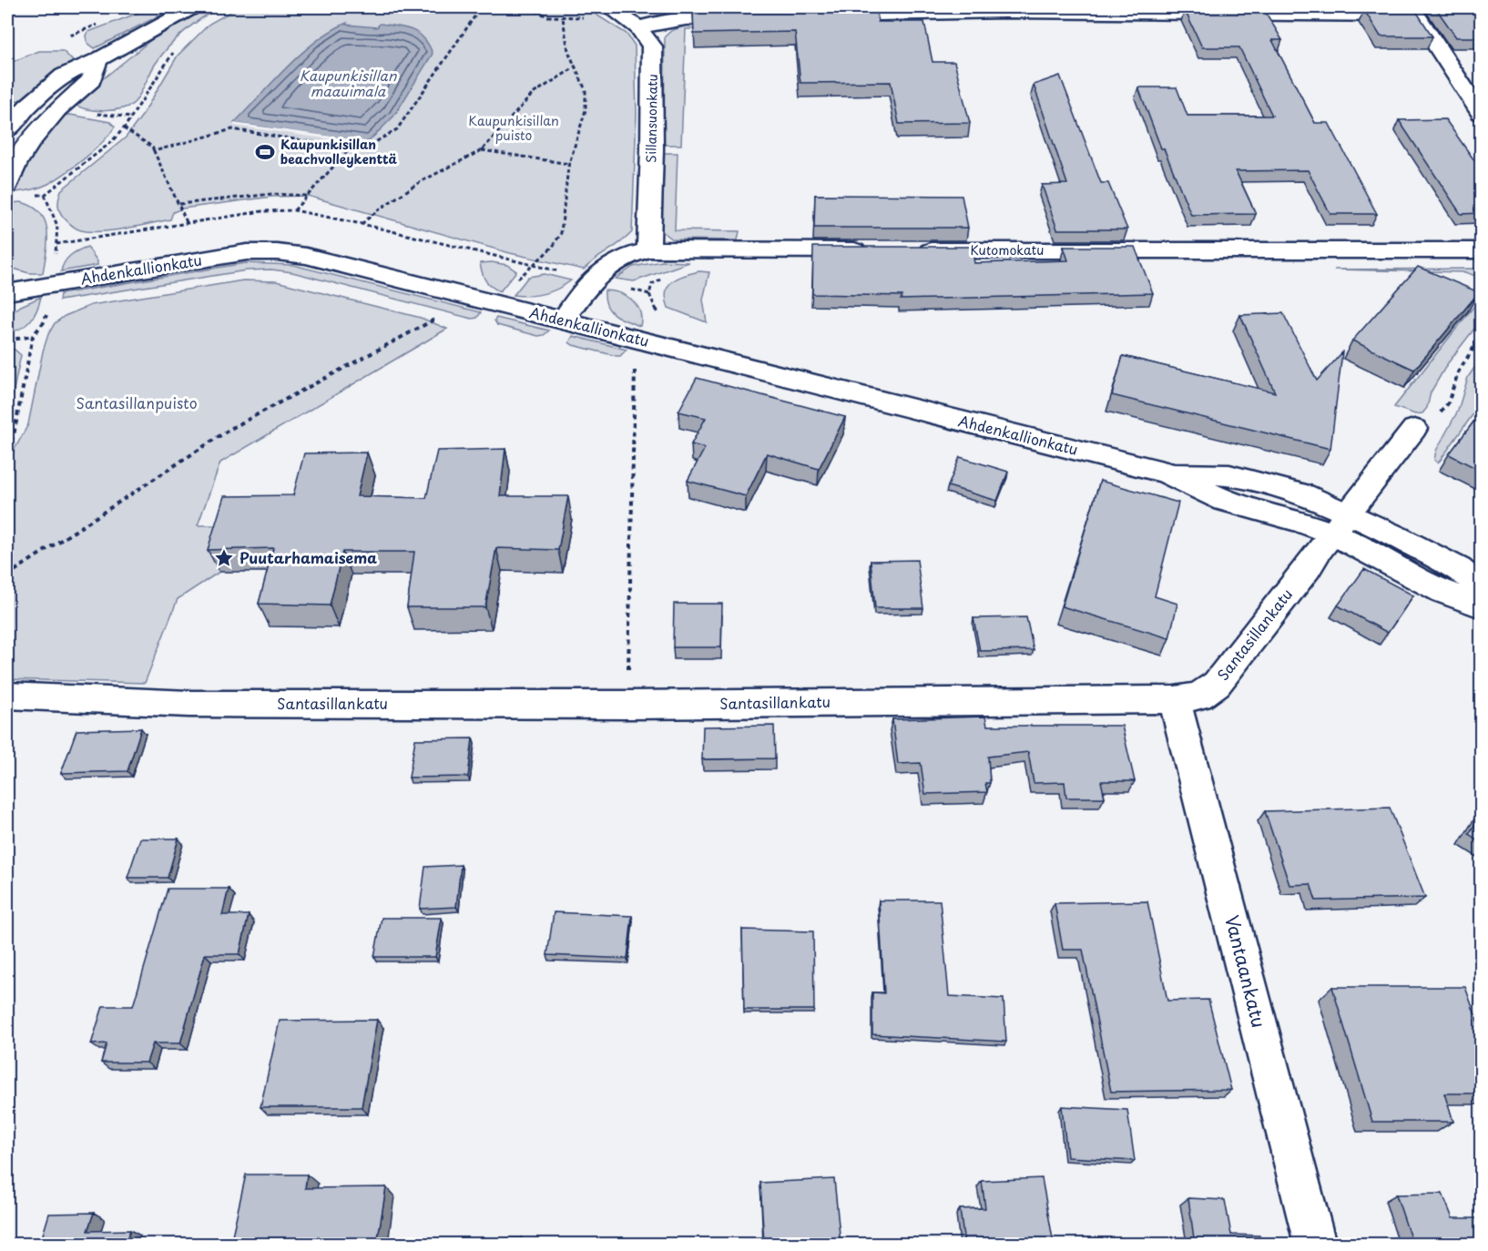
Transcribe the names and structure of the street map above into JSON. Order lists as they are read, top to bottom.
{
  "streets": {
    "street": [
      "Sillansuonkatu",
      "Kutomokatu",
      "Ahdenkallionkatu",
      "Santasillankatu",
      "Vantaankatu"
    ]
  },
  "crossings": [
    ["Ahdenkallionkatu", "Santasillankatu"],
    ["Santasillankatu", "Vantaankatu"]
  ],
  "water": ["Kaupunkisillan maauimala"],
  "parks": ["Kaupunkisillan puisto", "Santasillanpuisto"],
  "places": {
    "sports": ["Kaupunkisillan beachvolleykenttä"],
    "place": ["Puutarhamaisema"]
  }
}
